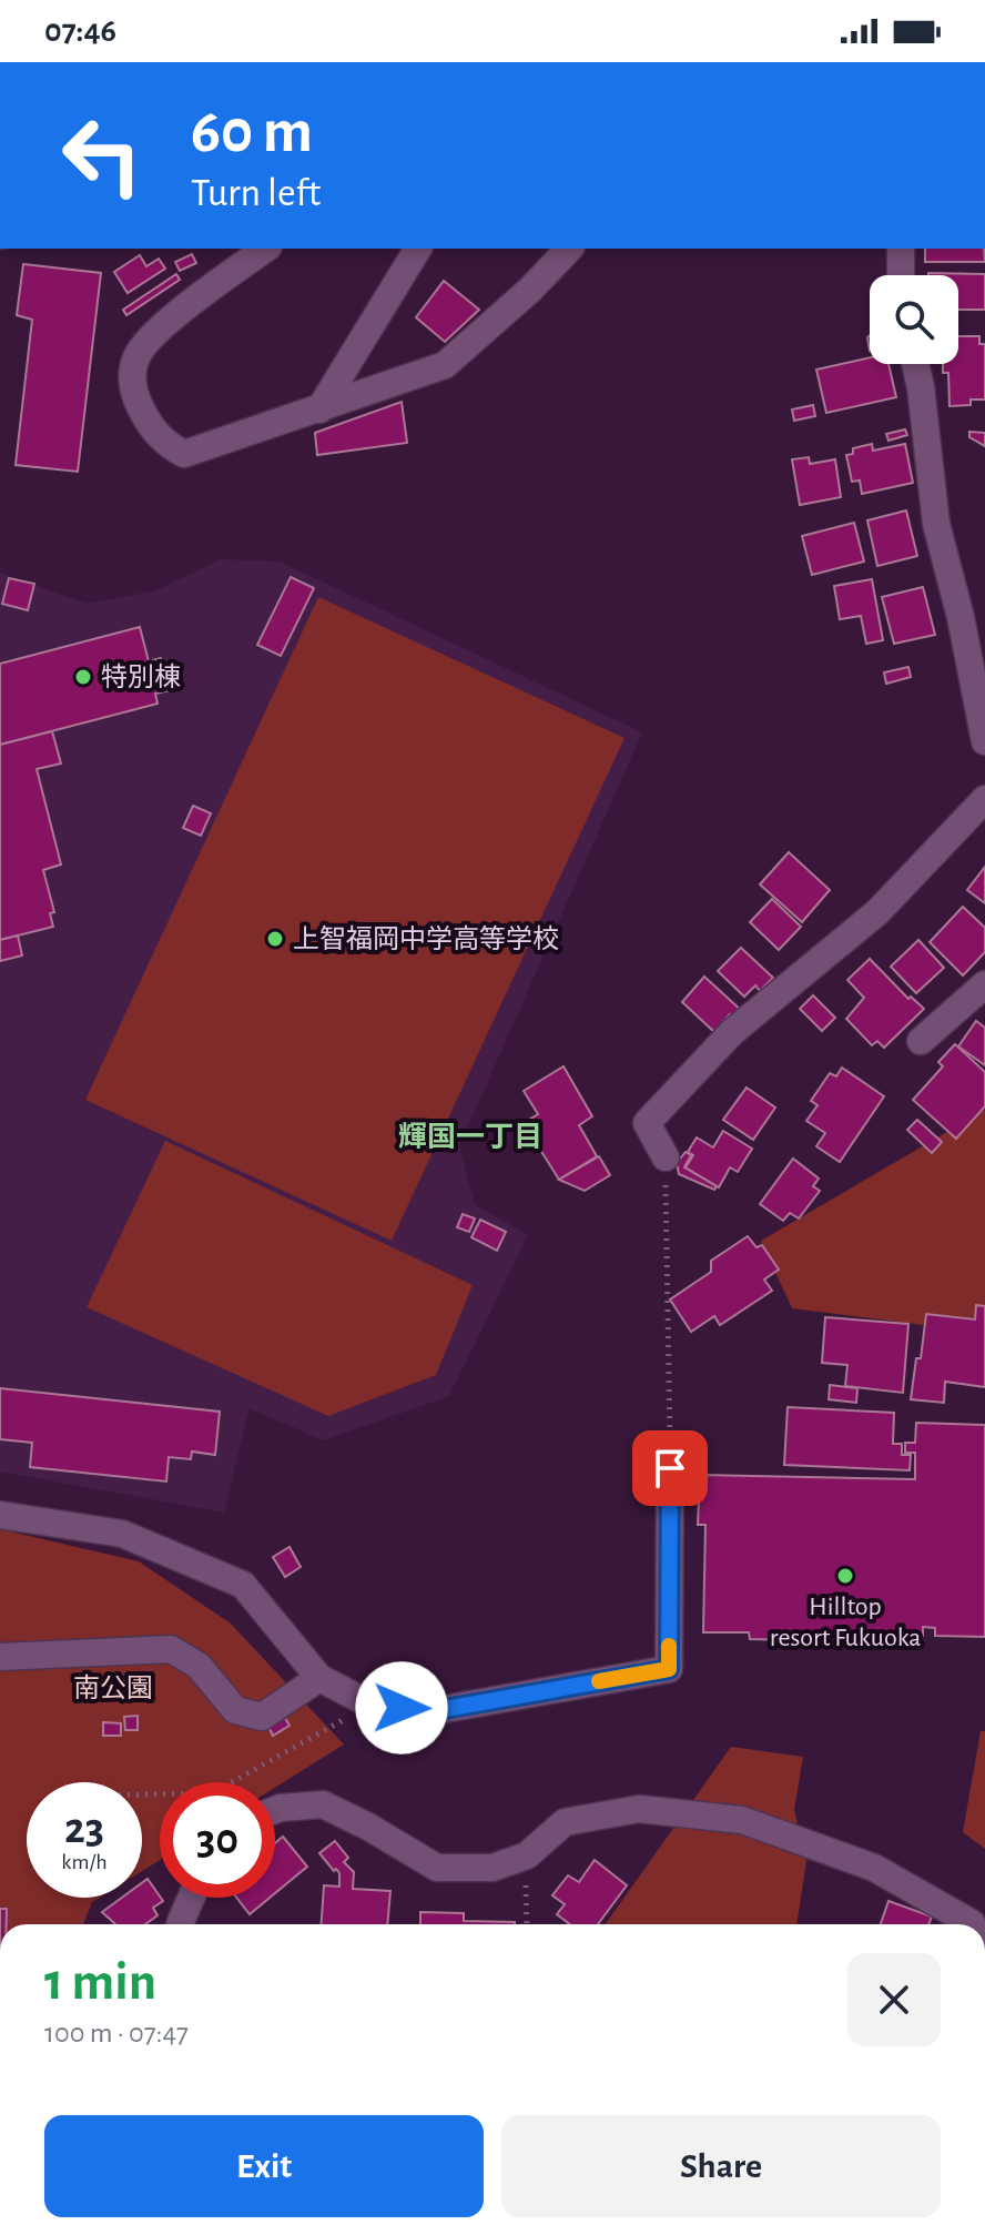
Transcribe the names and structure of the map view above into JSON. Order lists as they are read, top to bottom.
{
  "districts": ["輝国一丁目"],
  "parks": ["南公園"],
  "places": ["特別棟", "上智福岡中学高等学校", "Hilltop resort Fukuoka"],
  "page": {
    "status": "07:46",
    "turn": ["60 m", "Turn left"],
    "speed": "23 km/h",
    "limit": "30",
    "heading": ["1 min", "100 m · 07:47"],
    "buttons": ["Exit", "Share"]
  }
}
